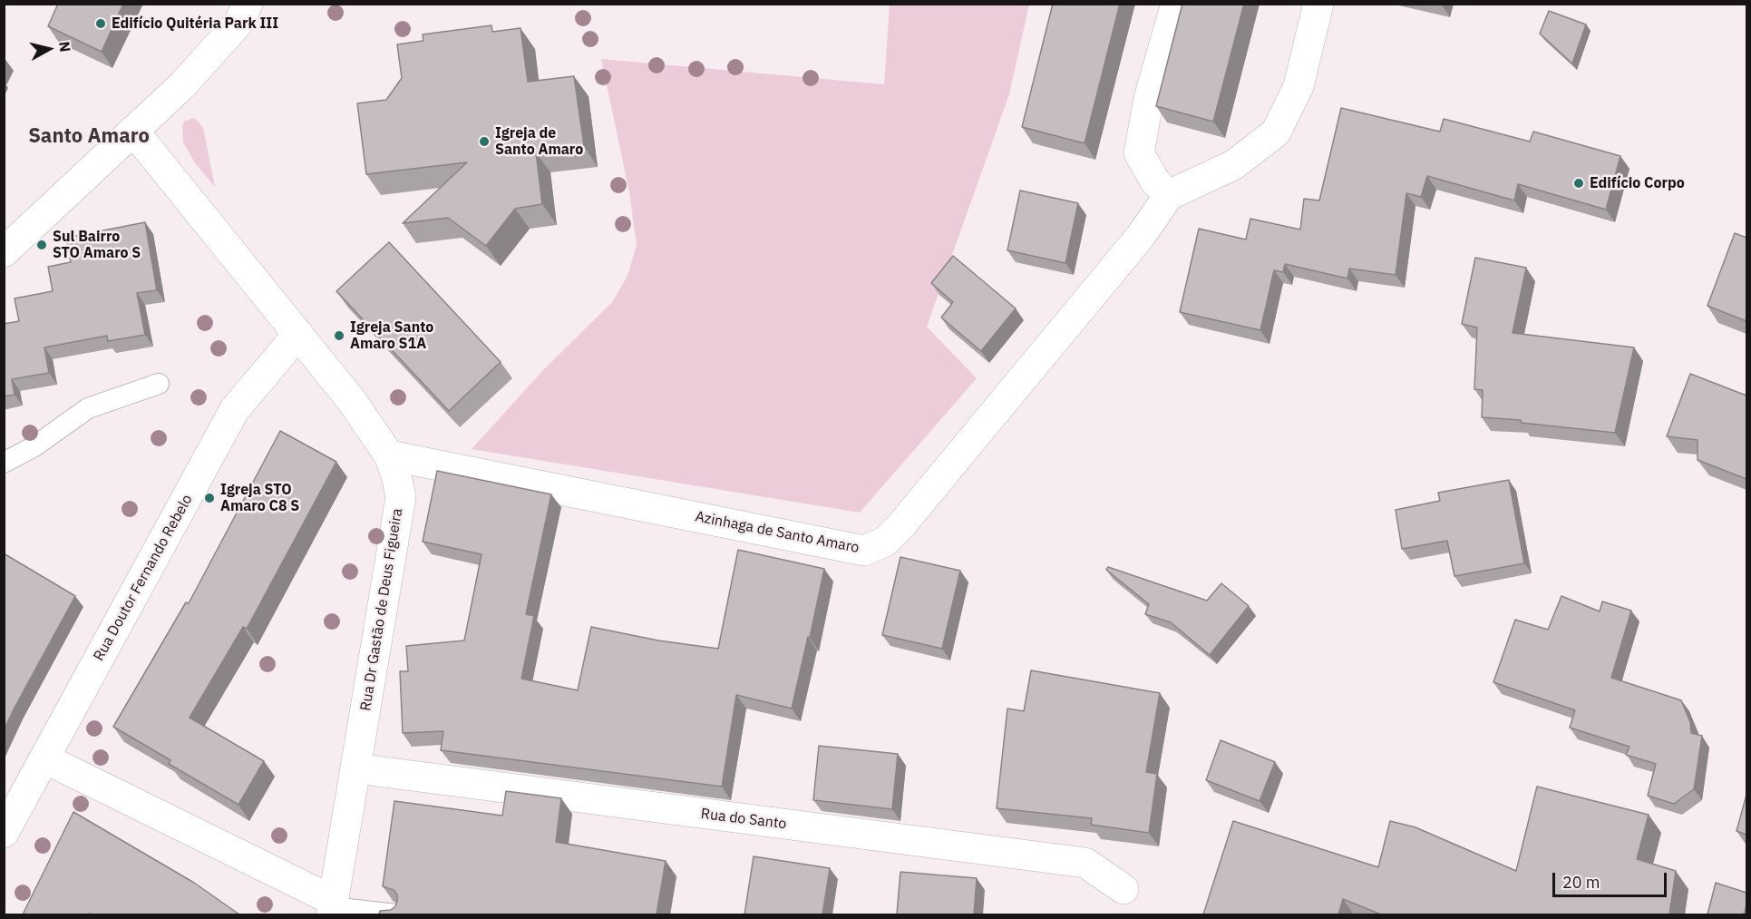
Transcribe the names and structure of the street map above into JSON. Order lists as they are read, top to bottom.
{
  "streets": {
    "street": [
      "Azinhaga de Santo Amaro",
      "Rua Doutor Fernando Rebelo",
      "Rua Dr Gastão de Deus Figueira",
      "Rua do Santo"
    ]
  },
  "crossings": [
    ["Azinhaga de Santo Amaro", "Rua Dr Gastão de Deus Figueira"],
    ["Rua Doutor Fernando Rebelo", "Rua Dr Gastão de Deus Figueira"],
    ["Rua Dr Gastão de Deus Figueira", "Rua do Santo"]
  ],
  "districts": ["Santo Amaro"],
  "places": [
    "Edifício Quitéria Park III",
    "Igreja de Santo Amaro",
    "Edifício Corpo",
    "Sul Bairro STO Amaro S",
    "Igreja Santo Amaro S1A",
    "Igreja STO Amaro C8 S"
  ],
  "scale_bar": "20 m",
  "north": "right"
}
